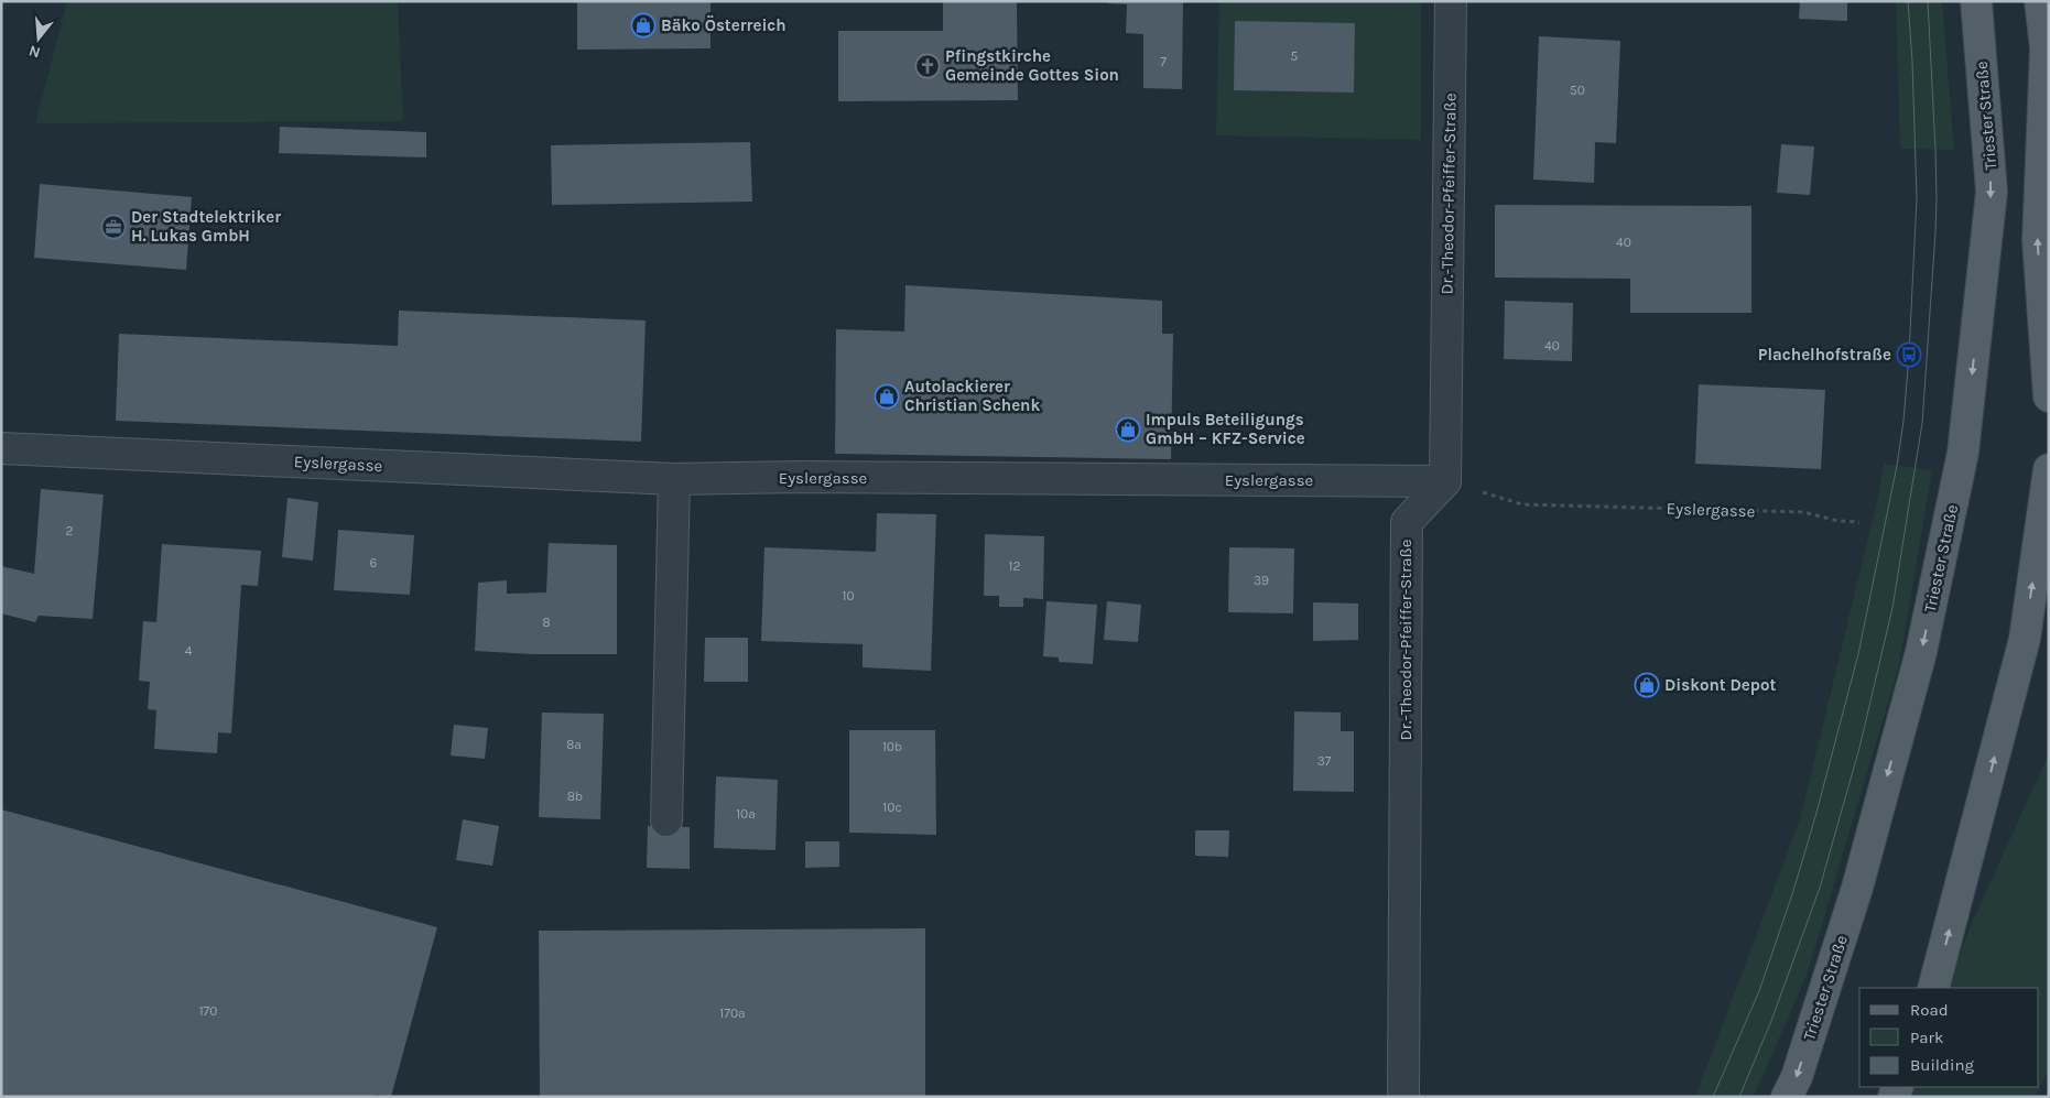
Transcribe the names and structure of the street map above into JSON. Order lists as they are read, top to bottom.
{
  "streets": {
    "main road": ["Triester Straße"],
    "street": ["Dr.-Theodor-Pfeiffer-Straße", "Eyslergasse"]
  },
  "crossings": [
    ["Dr.-Theodor-Pfeiffer-Straße", "Eyslergasse"]
  ],
  "places": {
    "shop": [
      "Bäko Österreich",
      "Autolackierer Christian Schenk",
      "Impuls Beteiligungs GmbH – KFZ-Service",
      "Diskont Depot"
    ],
    "church": ["Pfingstkirche Gemeinde Gottes Sion"],
    "office": ["Der Stadtelektriker H. Lukas GmbH"],
    "bus stop": ["Plachelhofstraße"]
  },
  "house_numbers": [
    "5",
    "7",
    "50",
    "40",
    "40",
    "2",
    "6",
    "12",
    "39",
    "10",
    "8",
    "4",
    "8a",
    "10b",
    "37",
    "8b",
    "10c",
    "10a",
    "170",
    "170a"
  ],
  "legend": ["Road", "Park", "Building"],
  "north": "bottom"
}
